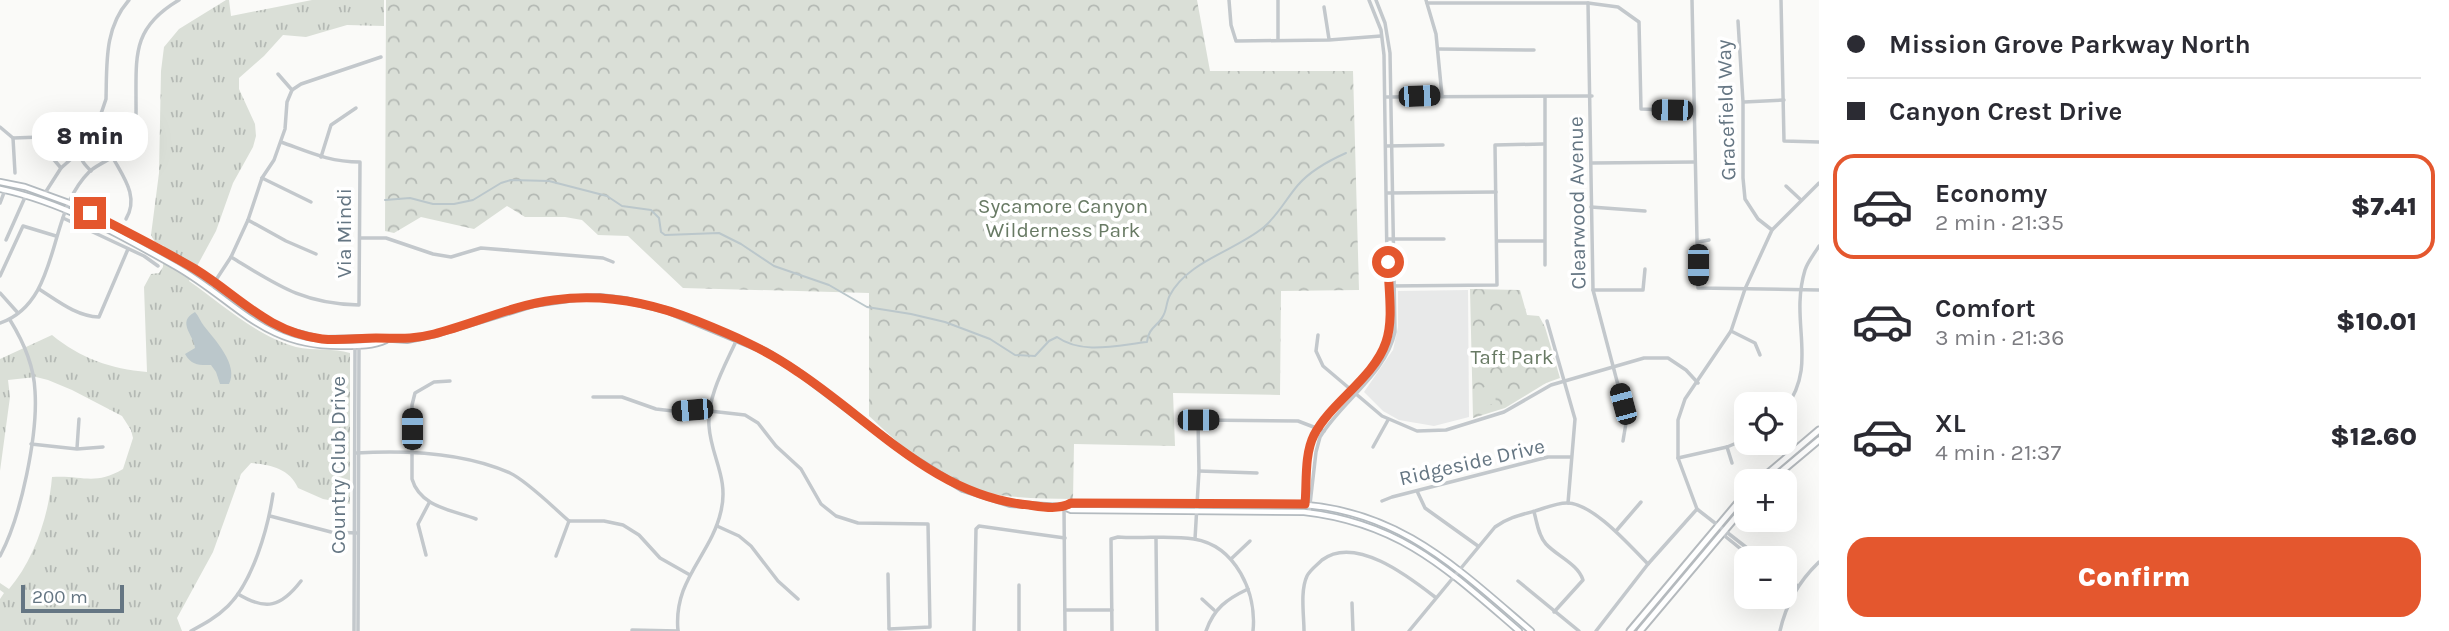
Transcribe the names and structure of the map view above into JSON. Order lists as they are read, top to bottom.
{
  "streets": {
    "street": [
      "Gracefield Way",
      "Clearwood Avenue",
      "Via Mindi",
      "Ridgeside Drive",
      "Country Club Drive"
    ]
  },
  "parks": ["Sycamore Canyon Wilderness Park", "Taft Park"],
  "scale_bar": "200 m",
  "page": {
    "banner": ["Mission Grove Parkway North", "Canyon Crest Drive"],
    "bubble": "8 min",
    "list": [
      {
        "name": "Economy",
        "note": "2 min · 21:35",
        "value": "$7.41"
      },
      {
        "name": "Comfort",
        "note": "3 min · 21:36",
        "value": "$10.01"
      },
      {
        "name": "XL",
        "note": "4 min · 21:37",
        "value": "$12.60"
      }
    ],
    "map_buttons": ["+", "−"],
    "buttons": "Confirm",
    "scale": "200 m"
  }
}
